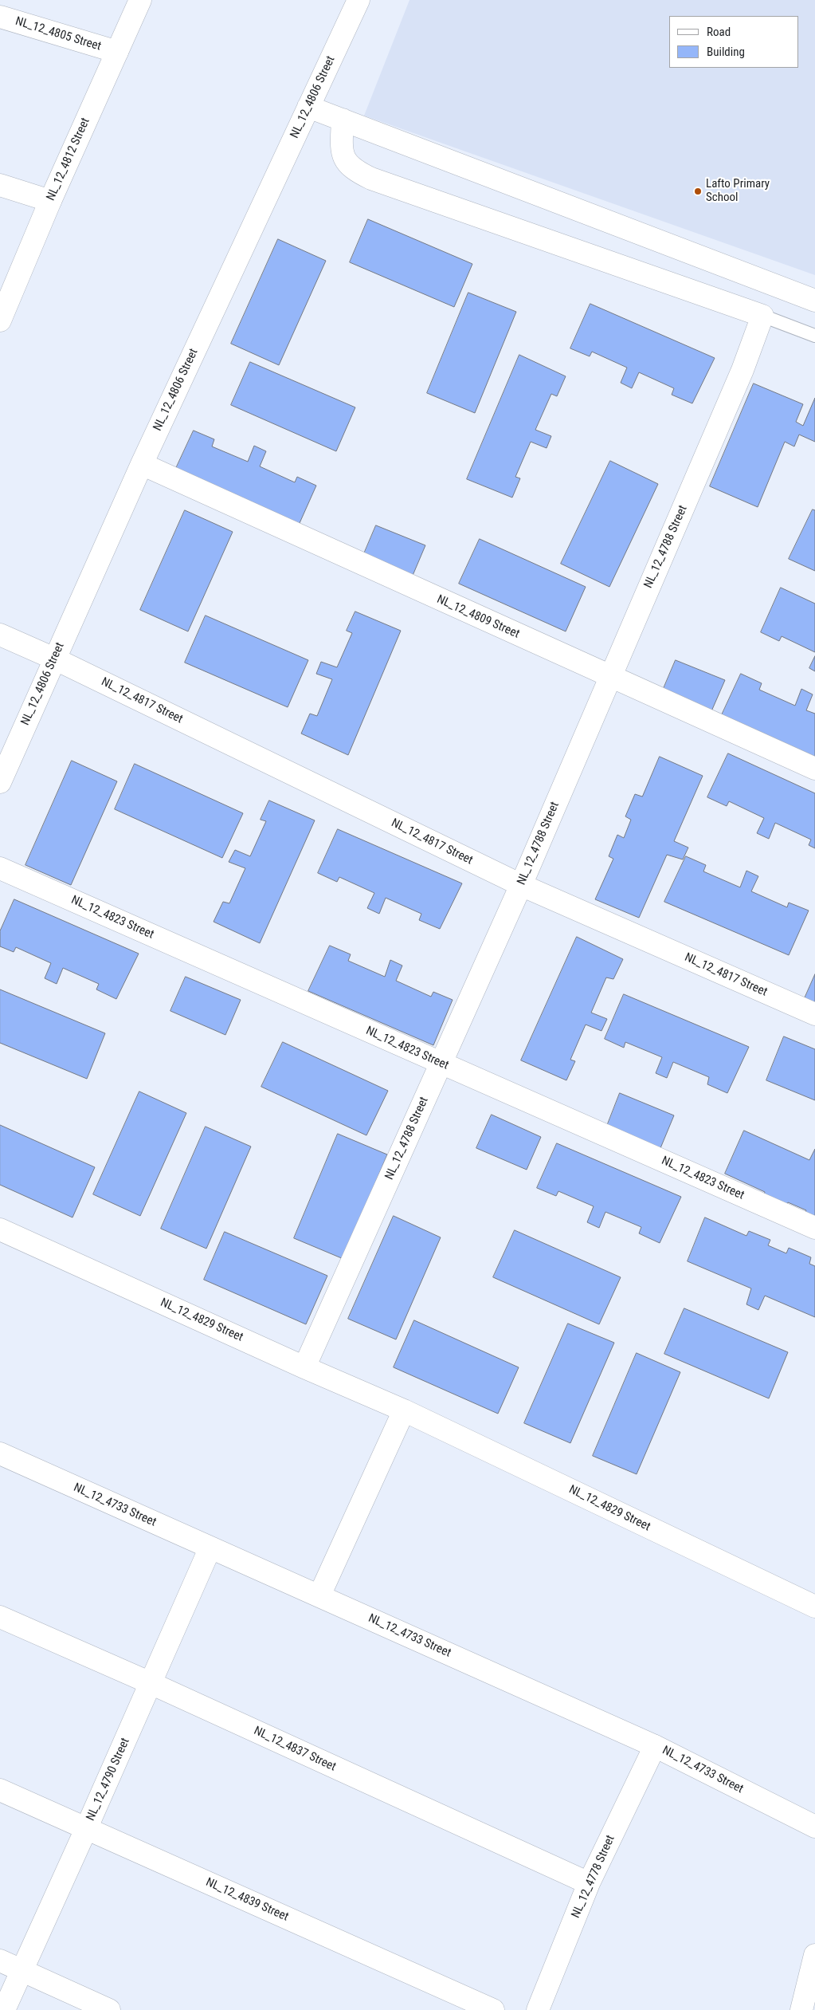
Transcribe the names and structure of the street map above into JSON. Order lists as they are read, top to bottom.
{
  "streets": {
    "street": [
      "NL_12_4805 Street",
      "NL_12_4806 Street",
      "NL_12_4812 Street",
      "NL_12_4788 Street",
      "NL_12_4809 Street",
      "NL_12_4817 Street",
      "NL_12_4823 Street",
      "NL_12_4829 Street",
      "NL_12_4733 Street",
      "NL_12_4837 Street",
      "NL_12_4790 Street",
      "NL_12_4778 Street",
      "NL_12_4839 Street"
    ]
  },
  "crossings": [
    ["NL_12_4805 Street", "NL_12_4812 Street"],
    ["NL_12_4806 Street", "NL_12_4809 Street"],
    ["NL_12_4806 Street", "NL_12_4817 Street"],
    ["NL_12_4788 Street", "NL_12_4809 Street"],
    ["NL_12_4788 Street", "NL_12_4817 Street"],
    ["NL_12_4788 Street", "NL_12_4823 Street"],
    ["NL_12_4788 Street", "NL_12_4829 Street"],
    ["NL_12_4733 Street", "NL_12_4790 Street"],
    ["NL_12_4733 Street", "NL_12_4778 Street"],
    ["NL_12_4837 Street", "NL_12_4790 Street"],
    ["NL_12_4837 Street", "NL_12_4778 Street"],
    ["NL_12_4790 Street", "NL_12_4839 Street"]
  ],
  "places": ["Lafto Primary School"],
  "legend": ["Road", "Building"]
}
